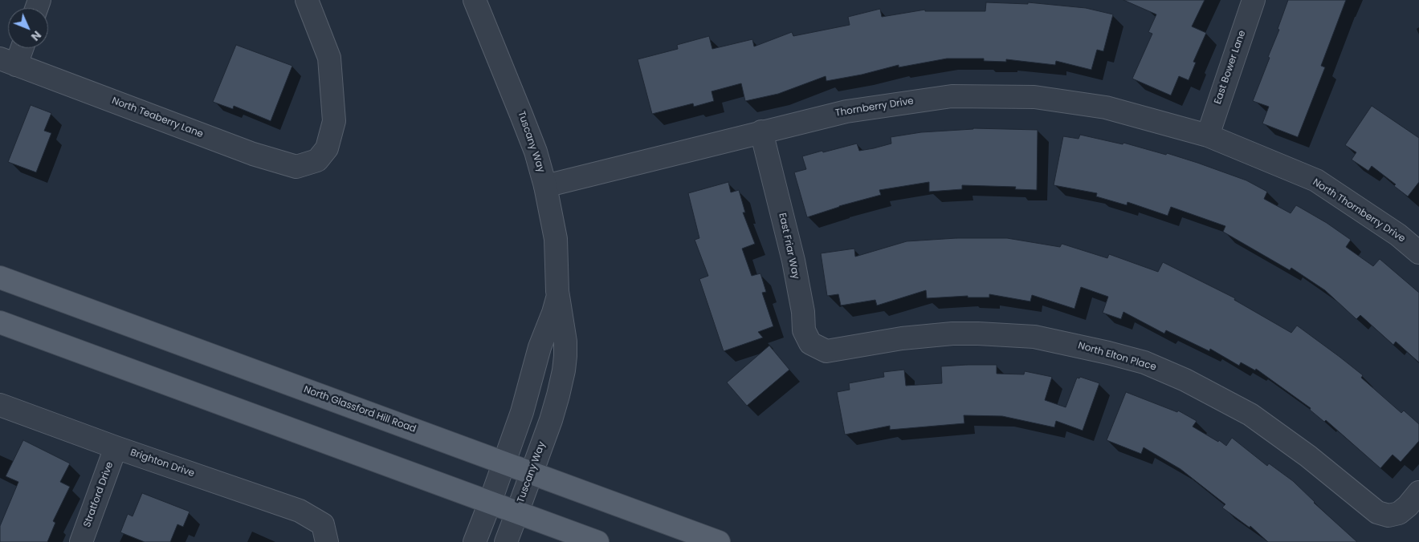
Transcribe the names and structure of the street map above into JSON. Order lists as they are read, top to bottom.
{
  "streets": {
    "main road": ["North Glassford Hill Road"],
    "street": [
      "East Bower Lane",
      "Thornberry Drive",
      "North Teaberry Lane",
      "Tuscany Way",
      "North Thornberry Drive",
      "East Friar Way",
      "North Elton Place",
      "Brighton Drive",
      "Stratford Drive"
    ]
  },
  "crossings": [
    ["East Bower Lane", "Thornberry Drive"],
    ["East Bower Lane", "North Thornberry Drive"],
    ["Thornberry Drive", "Tuscany Way"],
    ["Thornberry Drive", "North Thornberry Drive"],
    ["Thornberry Drive", "East Friar Way"],
    ["Tuscany Way", "North Glassford Hill Road"],
    ["East Friar Way", "North Elton Place"],
    ["Brighton Drive", "Stratford Drive"]
  ],
  "north": "bottom right"
}
